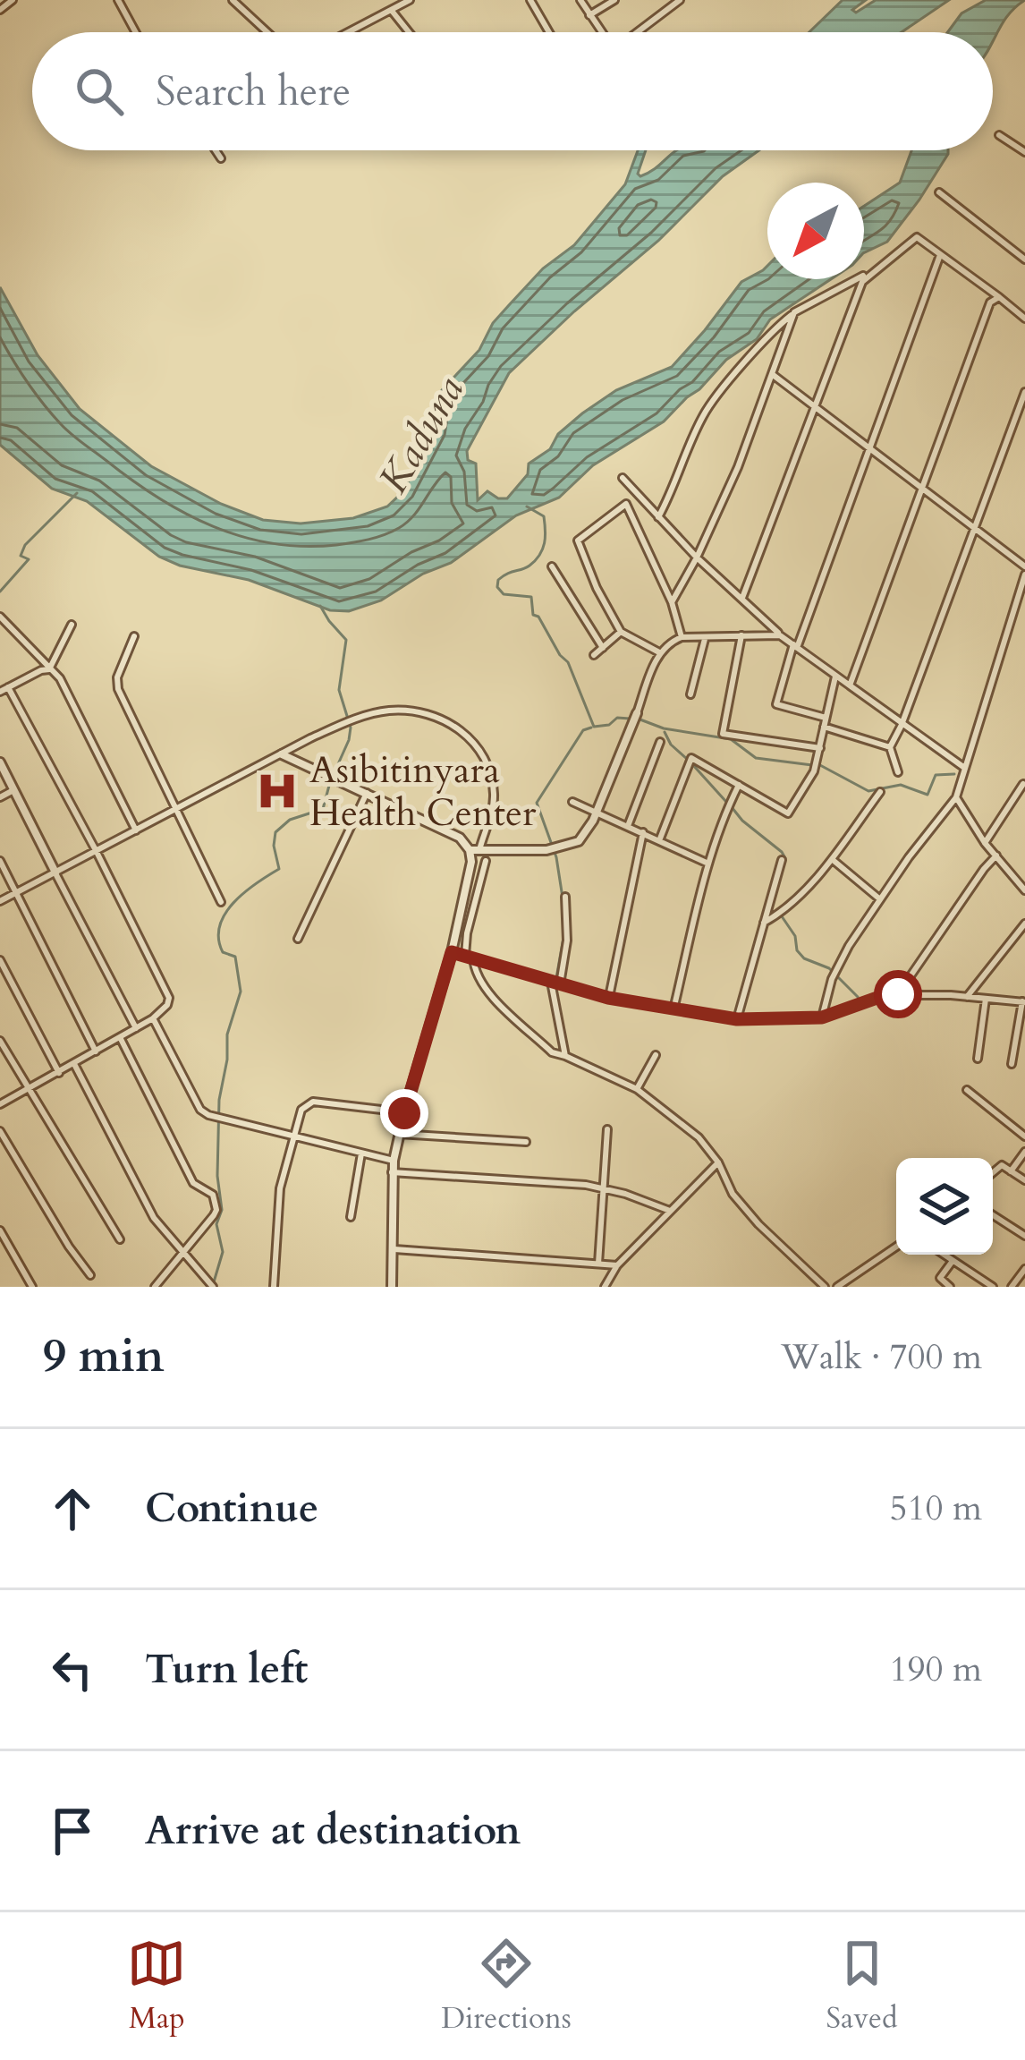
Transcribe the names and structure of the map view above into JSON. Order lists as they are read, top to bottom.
{
  "water": ["Kaduna"],
  "places": {
    "hospital": ["Asibitinyara Health Center"]
  },
  "north": "bottom left",
  "page": {
    "search": "Search here",
    "heading": ["9 min", "Walk · 700 m"],
    "list": [
      ["Continue", "510 m"],
      ["Turn left", "190 m"],
      "Arrive at destination"
    ],
    "nav": ["Map", "Directions", "Saved"]
  }
}
